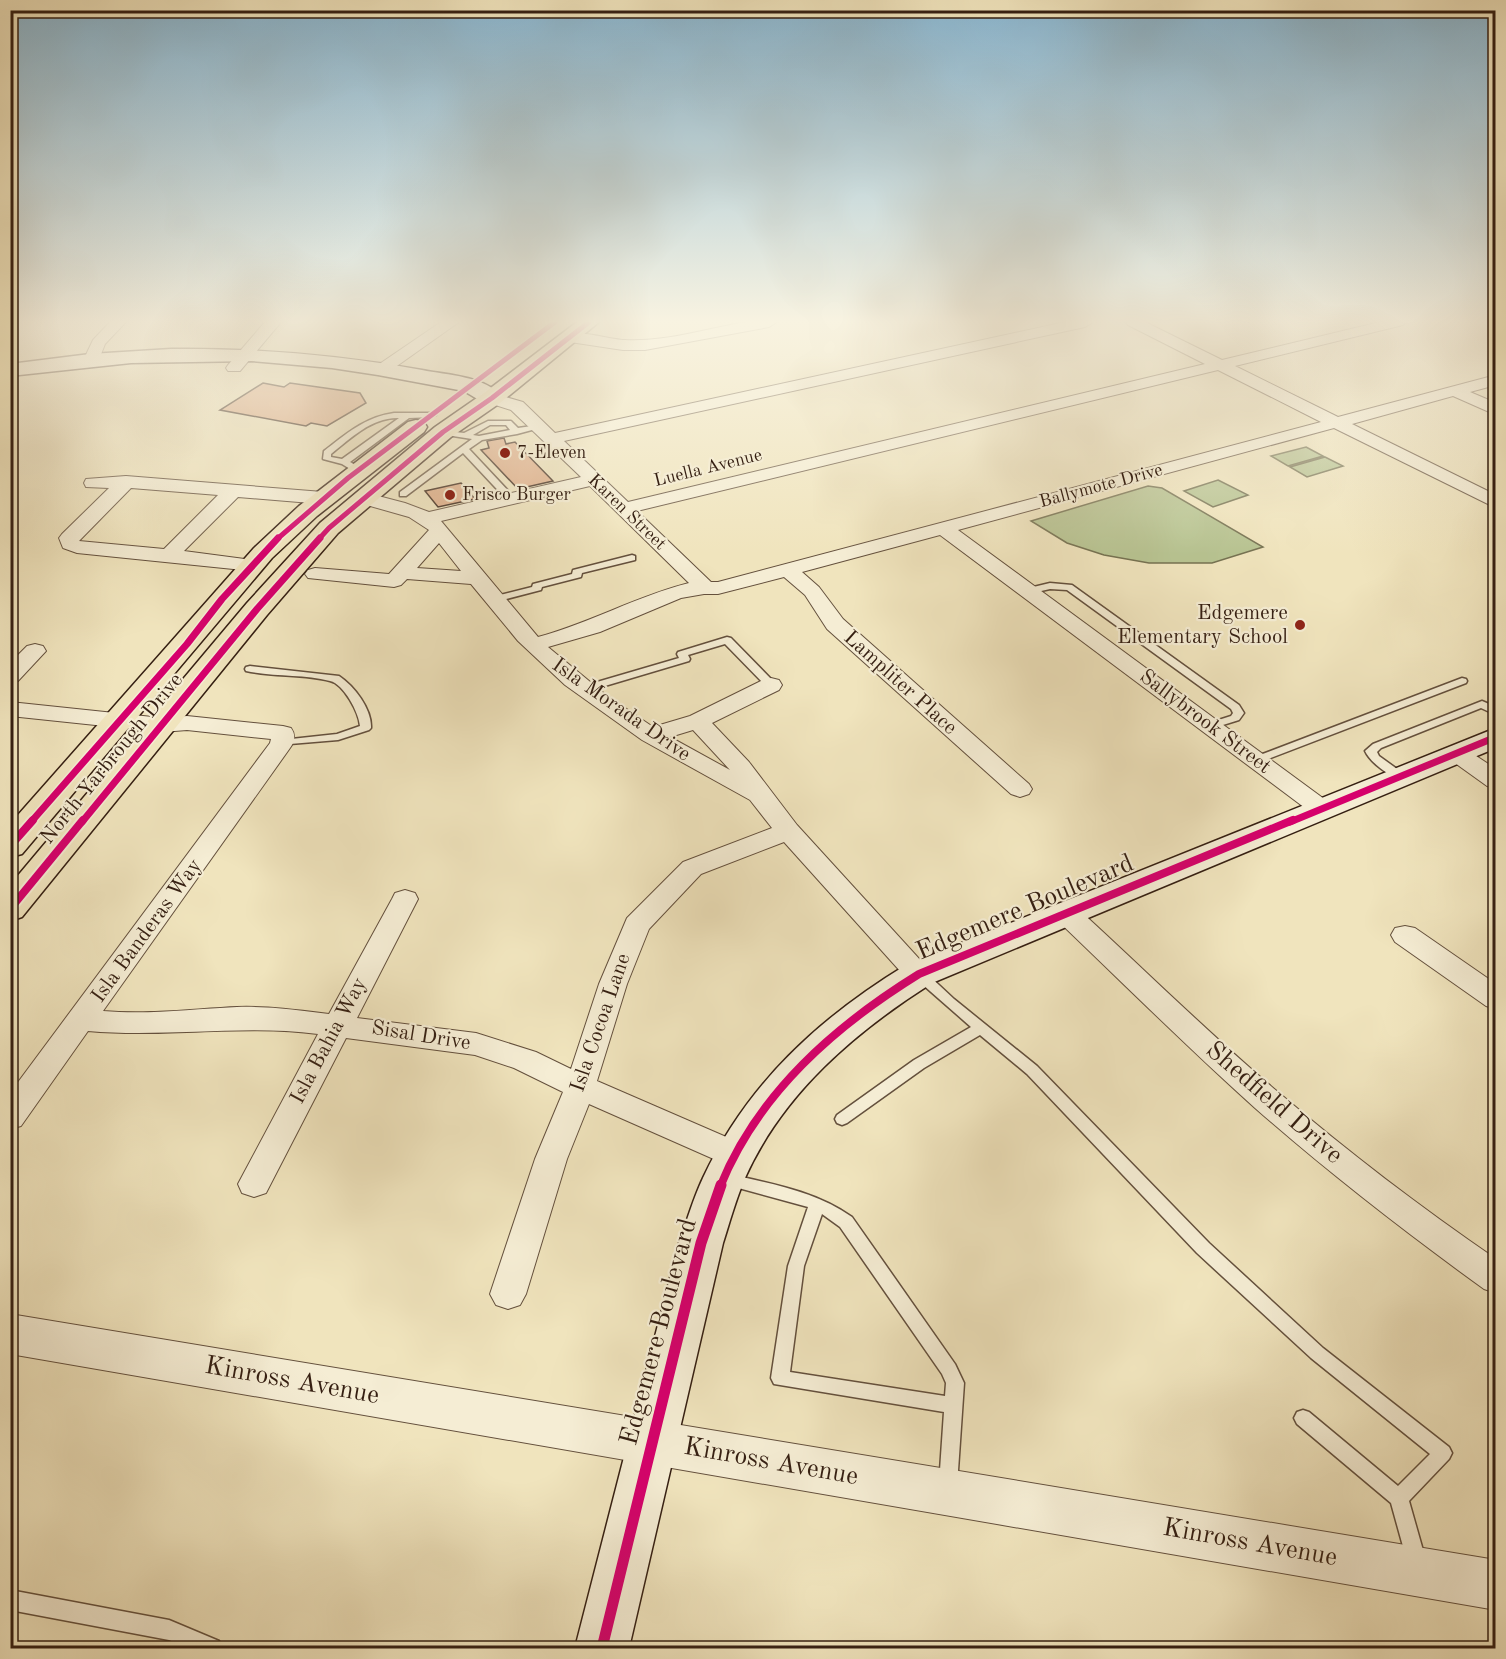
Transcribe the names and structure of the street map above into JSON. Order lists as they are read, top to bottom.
{
  "streets": {
    "main road": ["North Yarbrough Drive", "Edgemere Boulevard"],
    "street": [
      "Luella Avenue",
      "Ballymote Drive",
      "Karen Street",
      "Lampliter Place",
      "Isla Morada Drive",
      "Sallybrook Street",
      "Isla Banderas Way",
      "Isla Cocoa Lane",
      "Sisal Drive",
      "Isla Bahia Way",
      "Shedfield Drive",
      "Kinross Avenue"
    ]
  },
  "crossings": [
    ["Luella Avenue", "Karen Street"],
    ["Ballymote Drive", "Karen Street"],
    ["Ballymote Drive", "Lampliter Place"],
    ["Ballymote Drive", "Isla Morada Drive"],
    ["Ballymote Drive", "Sallybrook Street"],
    ["Isla Morada Drive", "Edgemere Boulevard"],
    ["Isla Morada Drive", "Isla Cocoa Lane"],
    ["Sallybrook Street", "Edgemere Boulevard"],
    ["Edgemere Boulevard", "Sisal Drive"],
    ["Edgemere Boulevard", "Shedfield Drive"],
    ["Edgemere Boulevard", "Kinross Avenue"],
    ["Isla Banderas Way", "Sisal Drive"],
    ["Isla Cocoa Lane", "Sisal Drive"],
    ["Sisal Drive", "Isla Bahia Way"]
  ],
  "places": ["7-Eleven", "Frisco Burger", "Edgemere Elementary School"]
}
